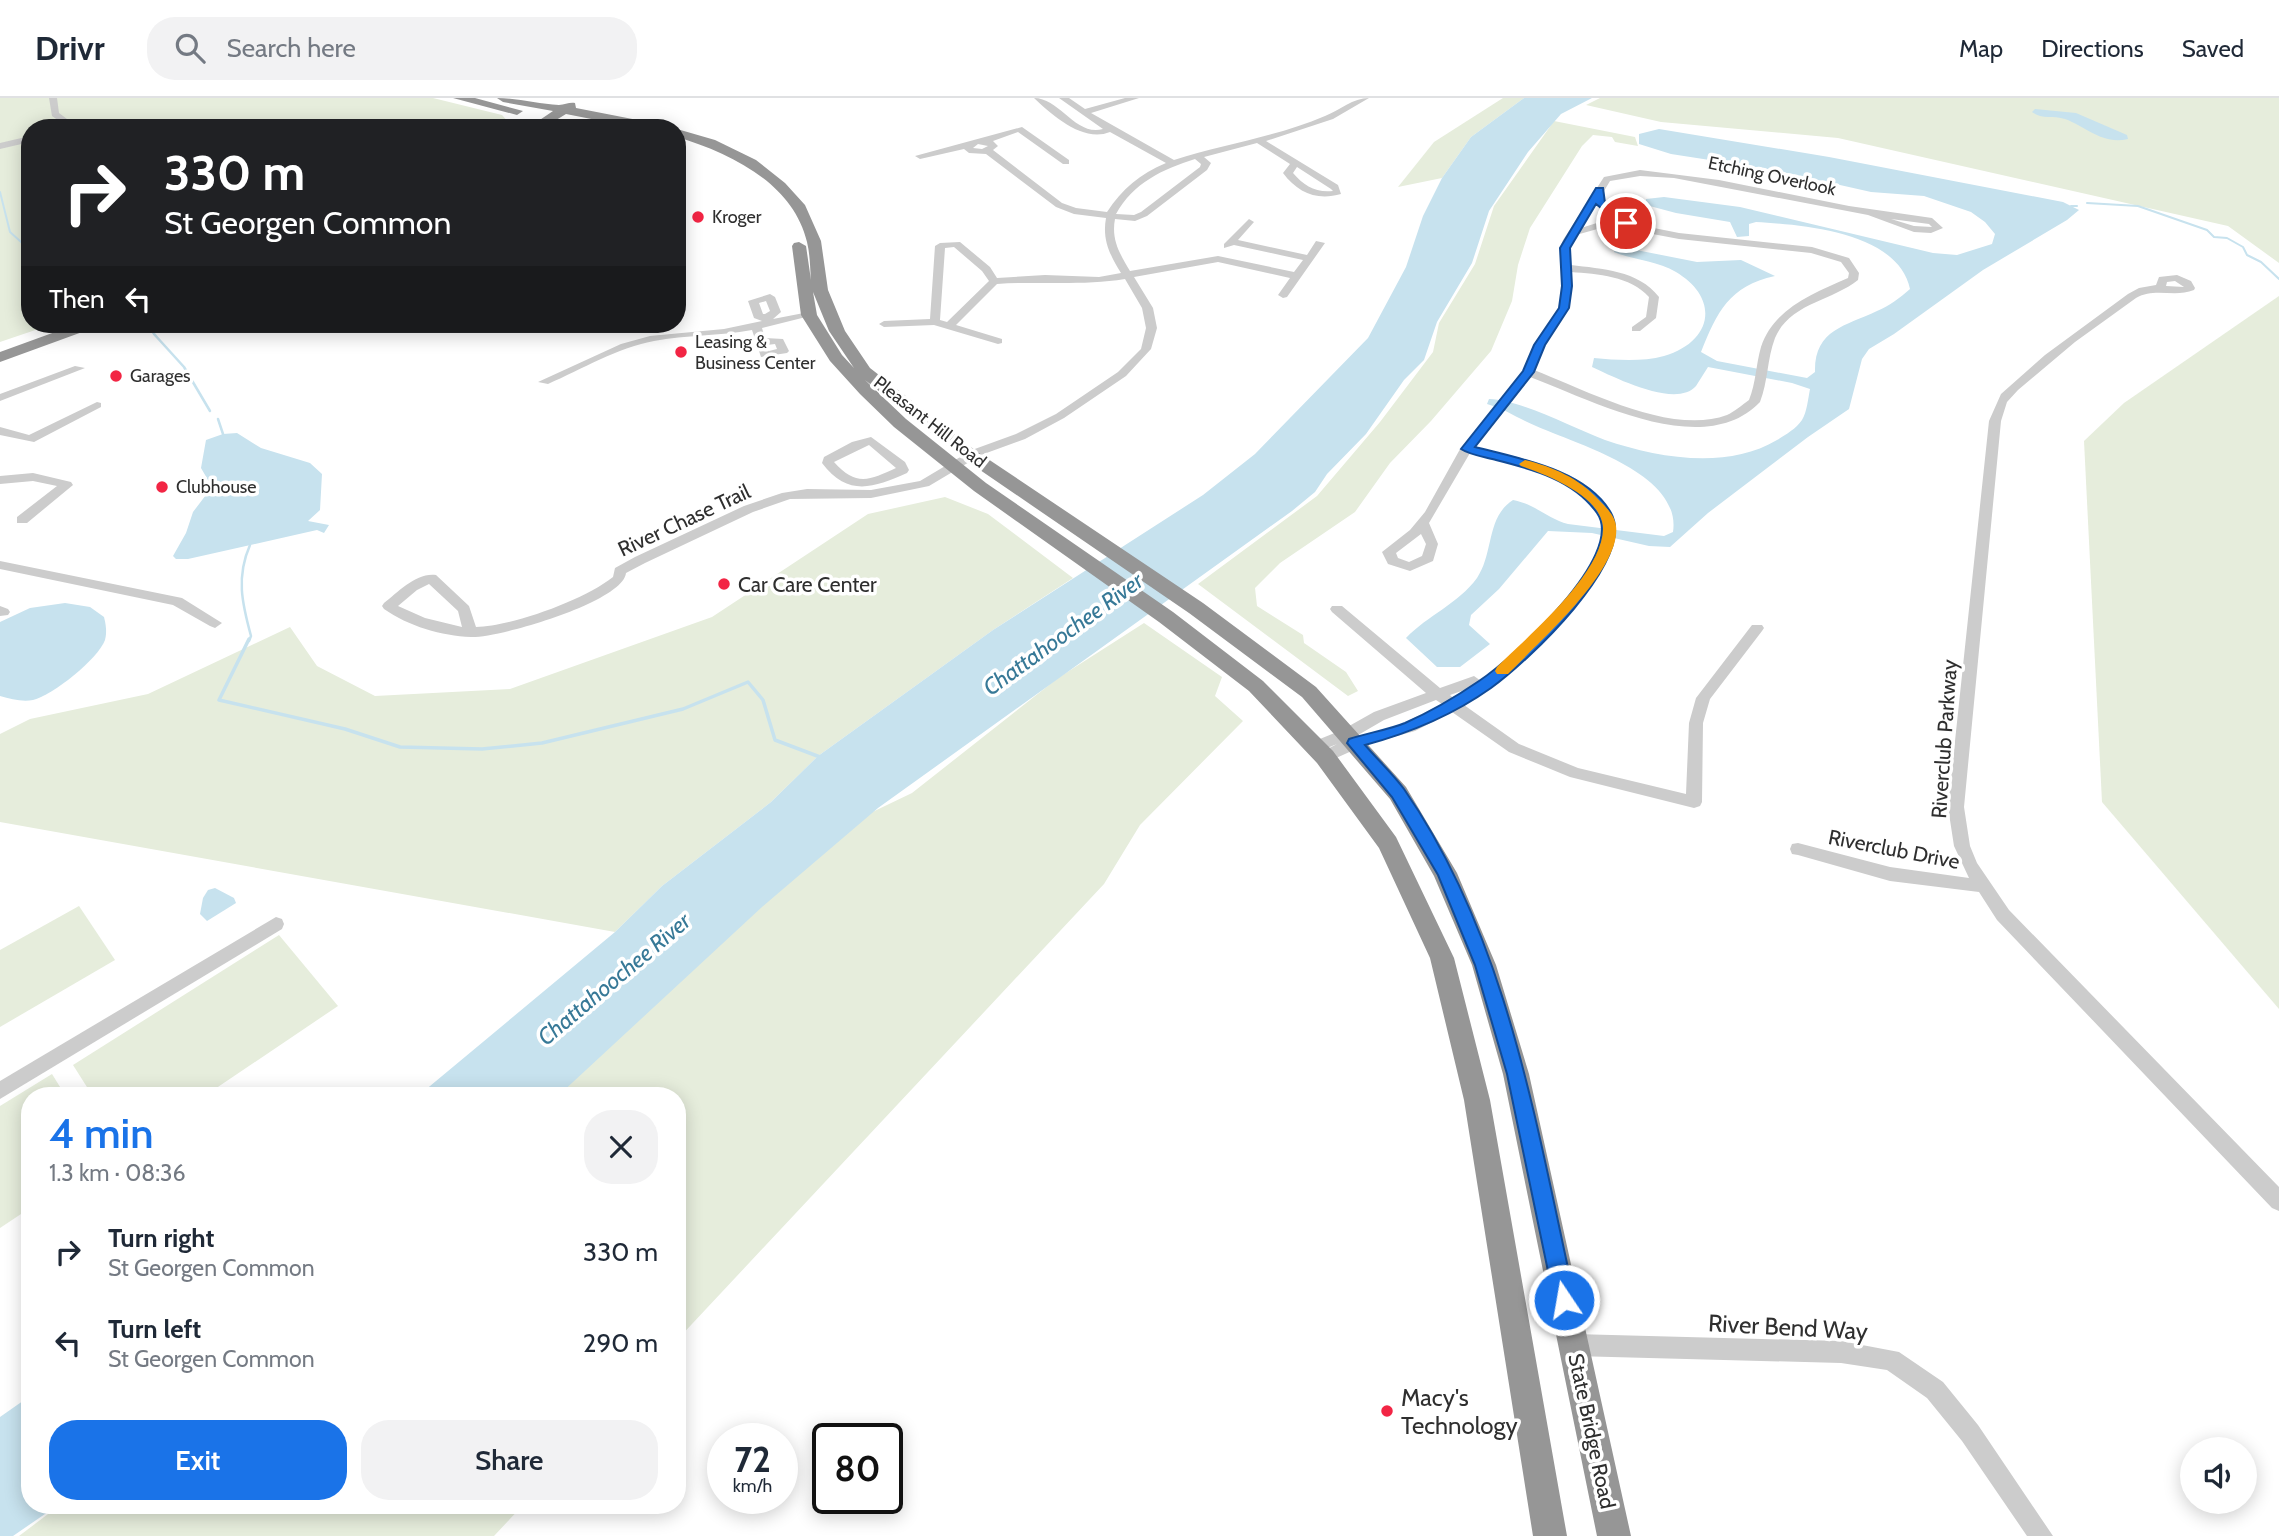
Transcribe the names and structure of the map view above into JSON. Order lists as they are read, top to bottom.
{
  "streets": {
    "highway": ["Pleasant Hill Road", "State Bridge Road"],
    "street": [
      "Etching Overlook",
      "River Chase Trail",
      "Riverclub Parkway",
      "Riverclub Drive",
      "River Bend Way"
    ]
  },
  "crossings": [
    ["Pleasant Hill Road", "River Chase Trail"],
    ["Pleasant Hill Road", "State Bridge Road"],
    ["Riverclub Parkway", "Riverclub Drive"],
    ["River Bend Way", "State Bridge Road"]
  ],
  "water": ["Chattahoochee River"],
  "places": [
    "Kroger",
    "Leasing & Business Center",
    "Garages",
    "Clubhouse",
    "Car Care Center",
    "Macy's Technology"
  ],
  "page": {
    "header": "Drivr",
    "search": "Search here",
    "nav": ["Map", "Directions", "Saved"],
    "turn": ["330 m", "St Georgen Common"],
    "then": "Then",
    "heading": ["4 min", "1.3 km · 08:36"],
    "list": [
      {
        "name": "Turn right",
        "note": "St Georgen Common",
        "value": "330 m"
      },
      {
        "name": "Turn left",
        "note": "St Georgen Common",
        "value": "290 m"
      }
    ],
    "buttons": ["Exit", "Share"],
    "speed": "72 km/h",
    "limit": "80"
  }
}
